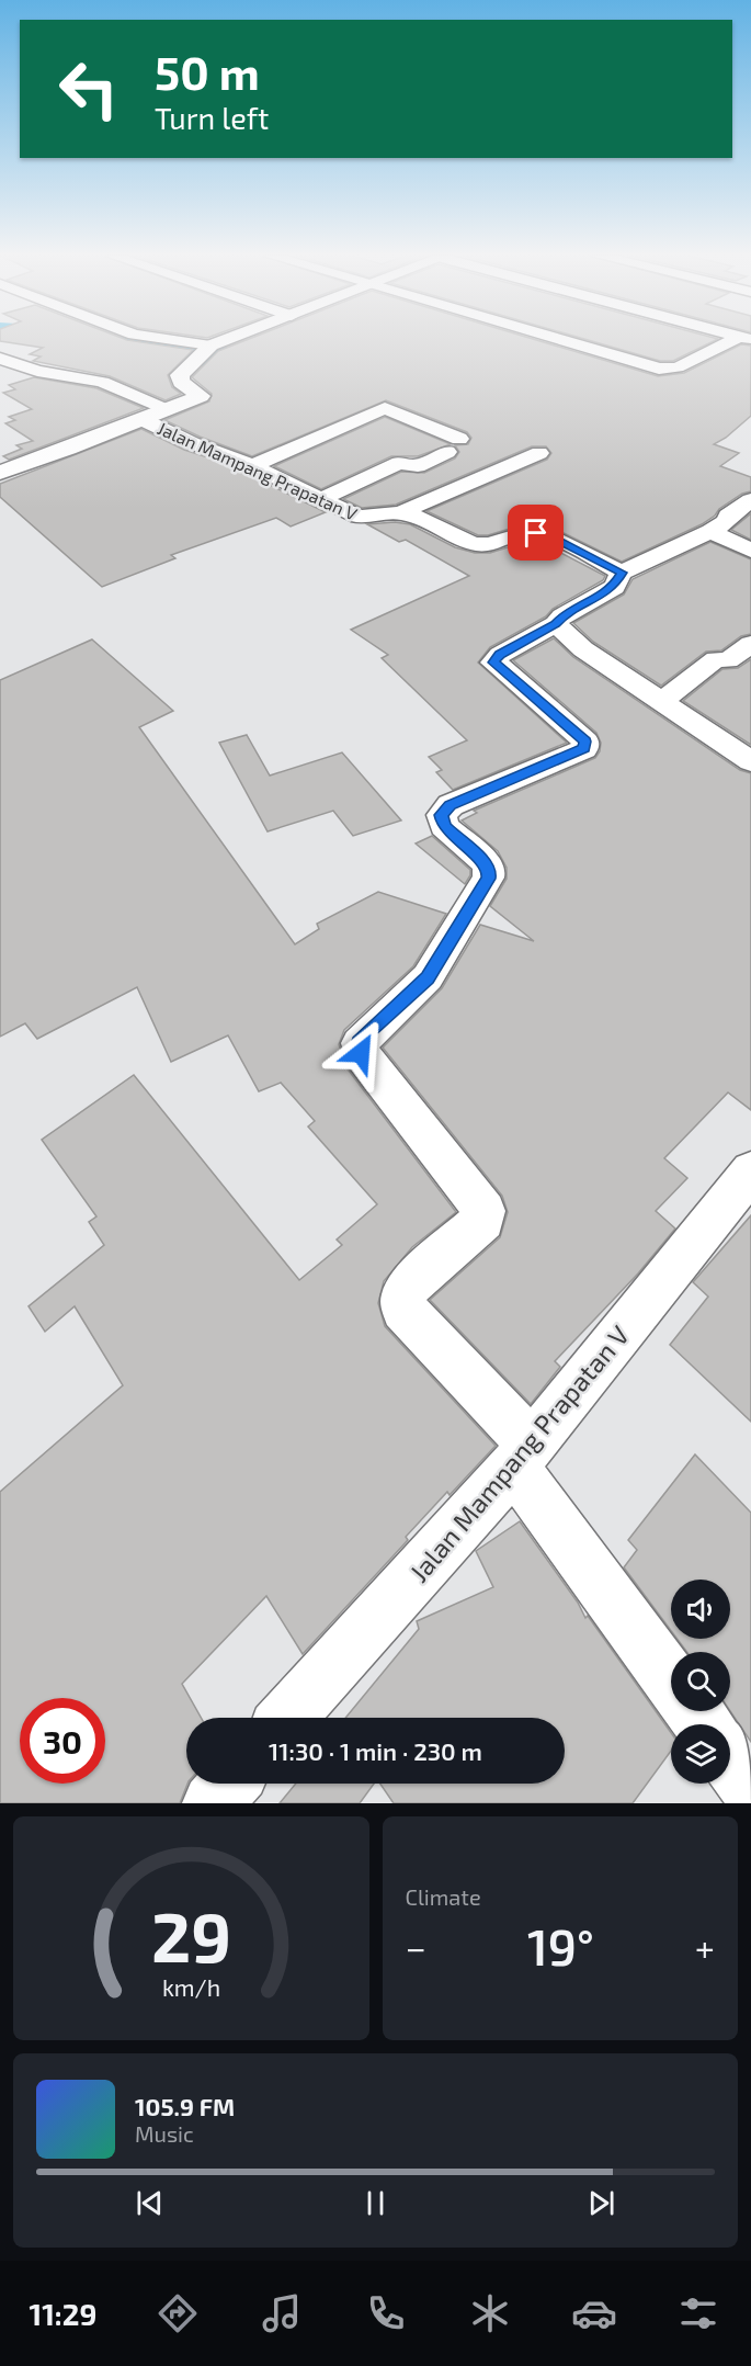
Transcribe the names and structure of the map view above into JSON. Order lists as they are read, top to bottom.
{
  "streets": {
    "street": ["Jalan Mampang Prapatan V"]
  },
  "page": {
    "turn": ["50 m", "Turn left"],
    "limit": "30",
    "trip": "11:30 · 1 min · 230 m",
    "tile": "Climate",
    "heat": ["−", "19°", "+"],
    "song": ["105.9 FM", "Music"],
    "tabs": "11:29",
    "gauge": ["29", "km/h"]
  }
}
